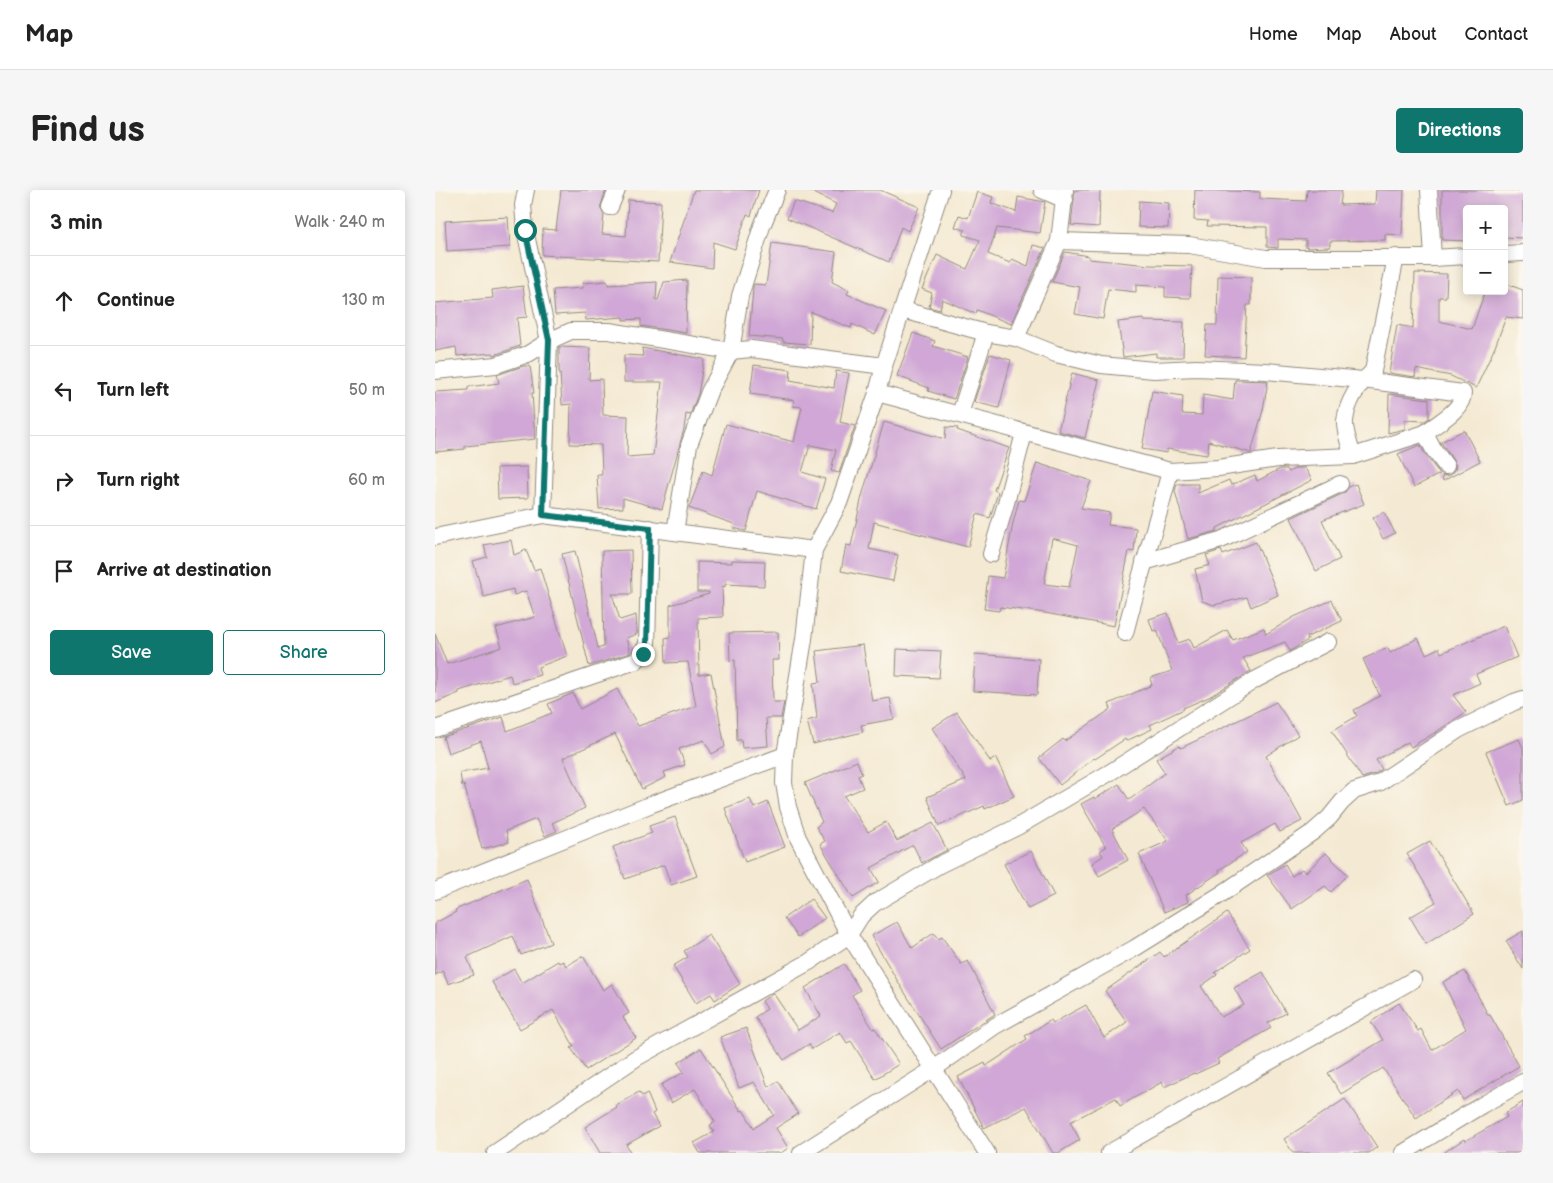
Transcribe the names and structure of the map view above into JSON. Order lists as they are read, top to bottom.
{
  "page": {
    "header": "Map",
    "nav": [
      "Home",
      "Map",
      "About",
      "Contact"
    ],
    "buttons": [
      "Directions",
      ["Save", "Share"]
    ],
    "title": "Find us",
    "heading": ["3 min", "Walk · 240 m"],
    "map_buttons": ["+", "−"],
    "list": [
      ["Continue", "130 m"],
      ["Turn left", "50 m"],
      ["Turn right", "60 m"],
      "Arrive at destination"
    ]
  }
}
